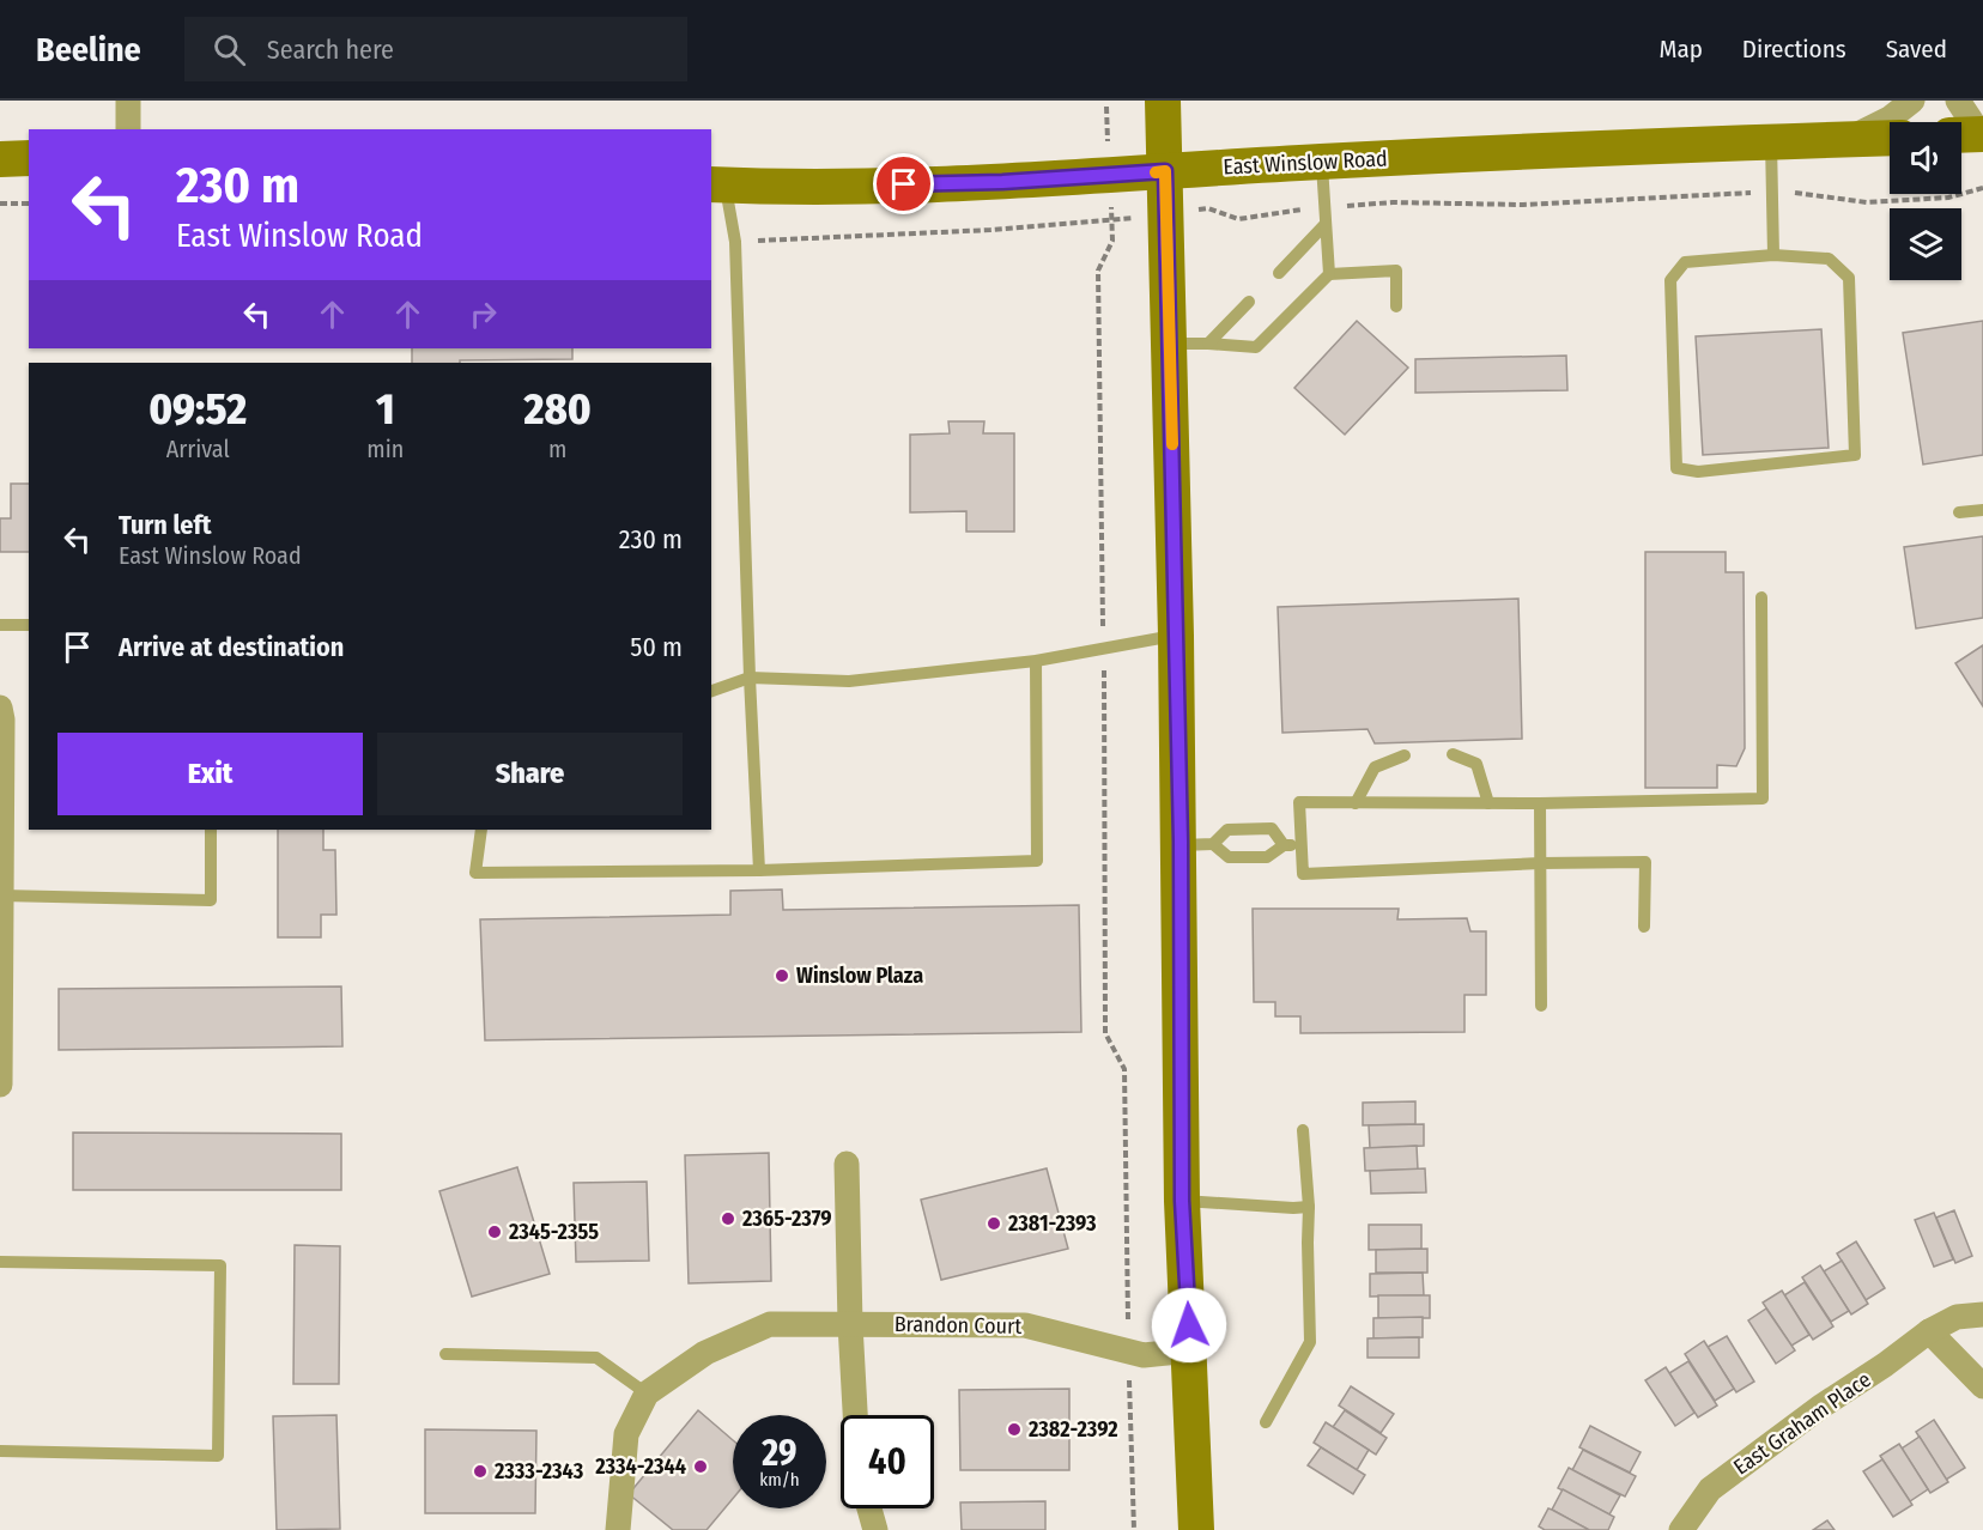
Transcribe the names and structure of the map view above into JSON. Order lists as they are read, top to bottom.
{
  "streets": {
    "street": ["East Winslow Road", "Brandon Court", "East Graham Place"]
  },
  "places": [
    "Winslow Plaza",
    "2365-2379",
    "2381-2393",
    "2345-2355",
    "2382-2392",
    "2334-2344",
    "2333-2343"
  ],
  "page": {
    "header": "Beeline",
    "search": "Search here",
    "nav": ["Map", "Directions", "Saved"],
    "turn": ["230 m", "East Winslow Road"],
    "eta": [
      "09:52",
      "Arrival",
      "1",
      "min",
      "280",
      "m"
    ],
    "list": [
      {
        "name": "Turn left",
        "note": "East Winslow Road",
        "value": "230 m"
      },
      {
        "name": "Arrive at destination",
        "value": "50 m"
      }
    ],
    "buttons": ["Exit", "Share"],
    "speed": "29 km/h",
    "limit": "40"
  }
}
